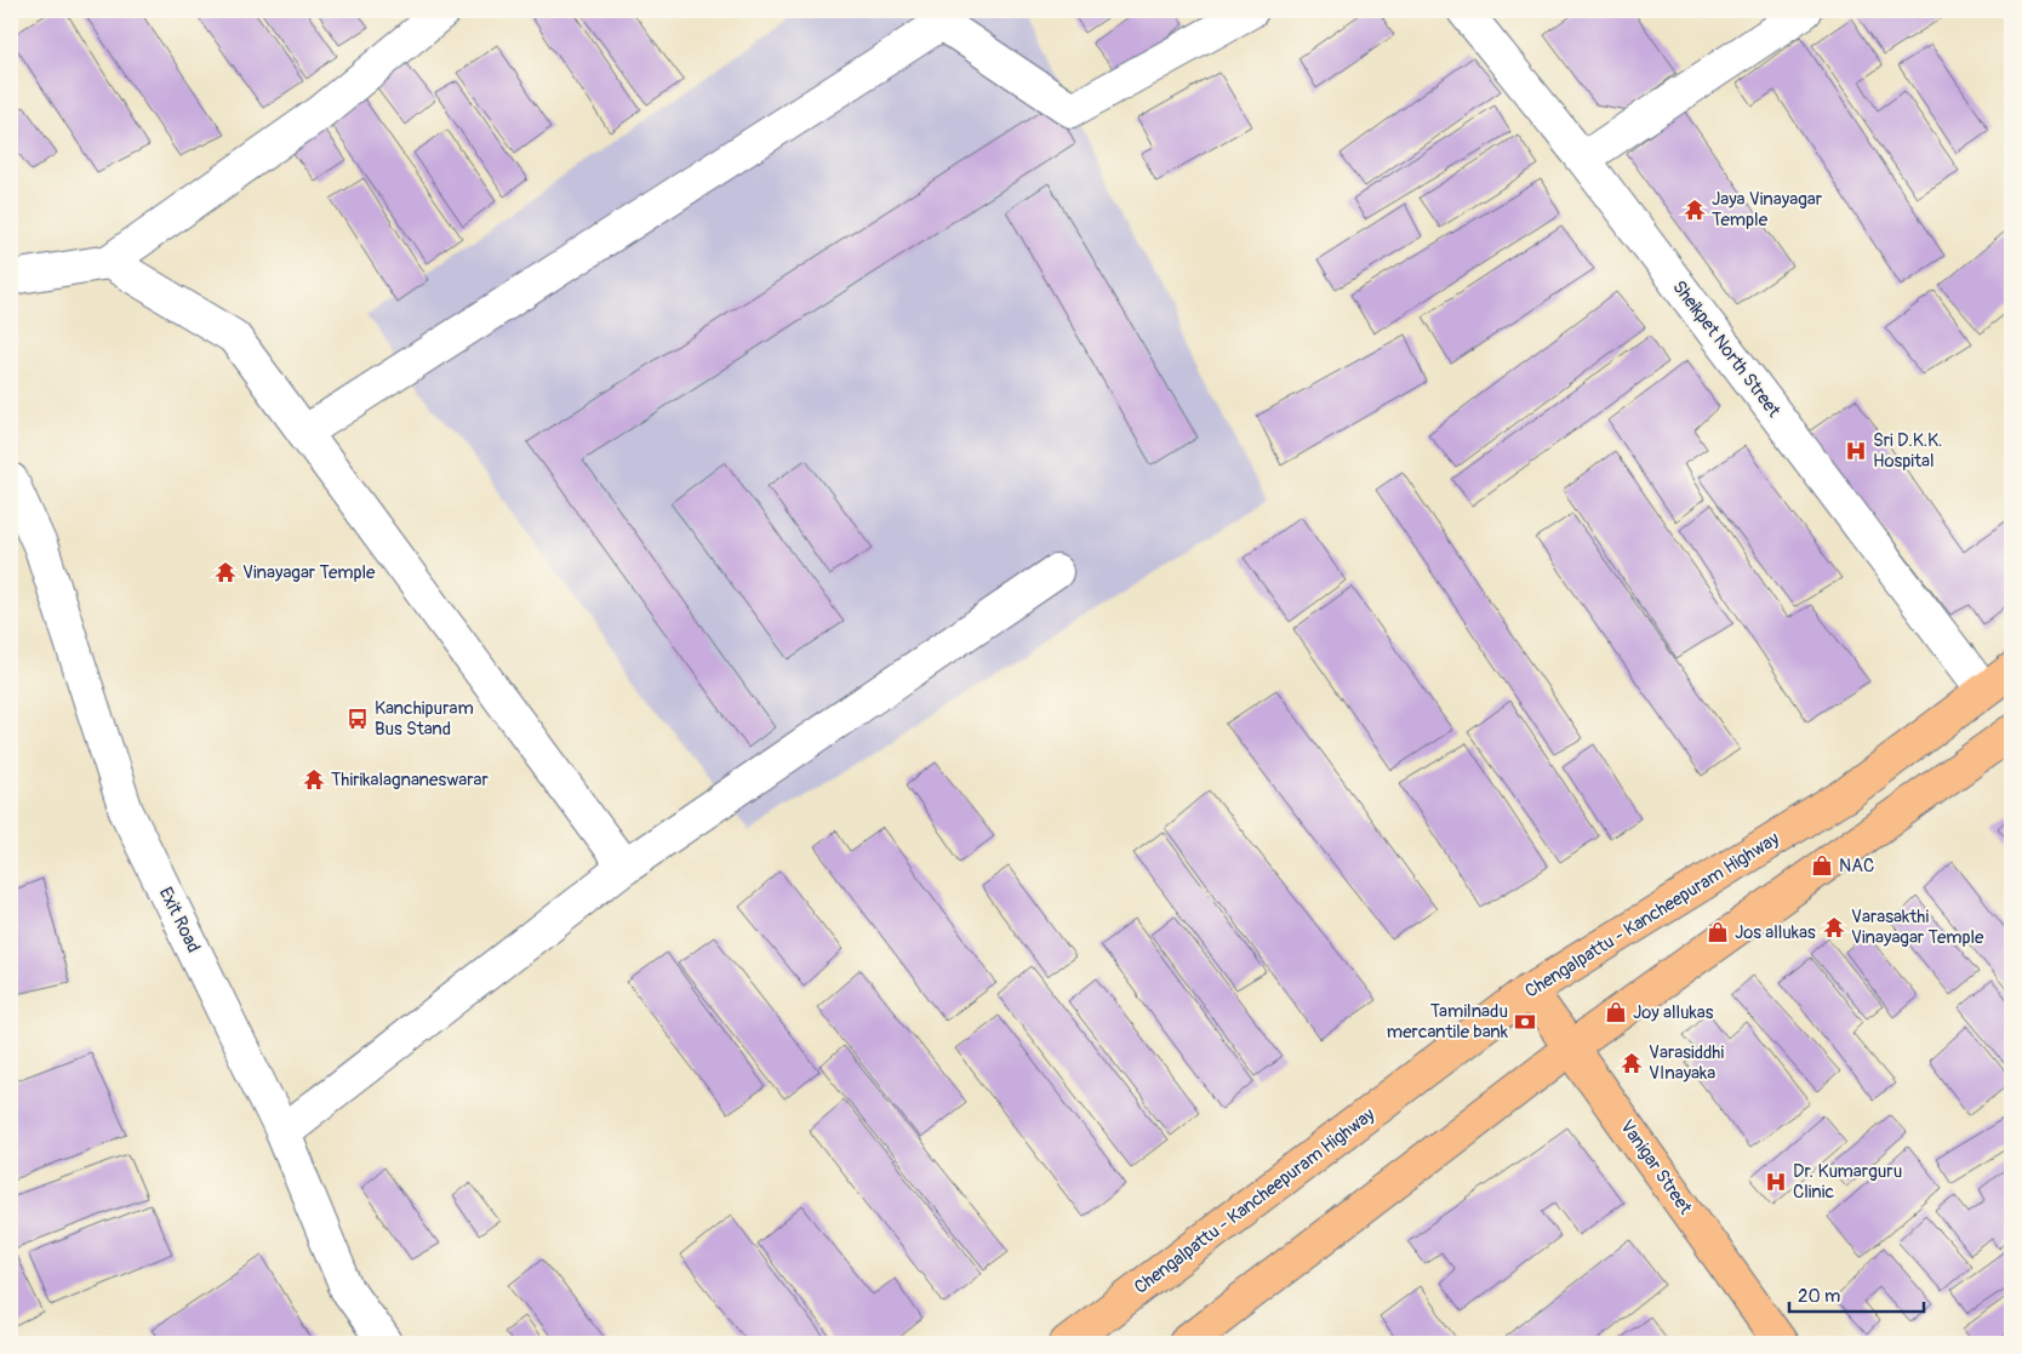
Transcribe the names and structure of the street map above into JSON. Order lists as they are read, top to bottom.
{
  "streets": {
    "main road": ["Chengalpattu - Kancheepuram Highway", "Vanigar Street"],
    "street": ["Sheikpet North Street", "Exit Road"]
  },
  "crossings": [
    ["Sheikpet North Street", "Chengalpattu - Kancheepuram Highway"],
    ["Chengalpattu - Kancheepuram Highway", "Vanigar Street"]
  ],
  "places": {
    "temple": [
      "Jaya Vinayagar Temple",
      "Vinayagar Temple",
      "Thirikalagnaneswarar",
      "Varasakthi Vinayagar Temple",
      "Varasiddhi VInayaka"
    ],
    "hospital": ["Sri D.K.K. Hospital", "Dr. Kumarguru Clinic"],
    "bus stop": ["Kanchipuram Bus Stand"],
    "shop": ["NAC", "Jos allukas", "Joy allukas"],
    "bank": ["Tamilnadu mercantile bank"]
  },
  "scale_bar": "20 m"
}
